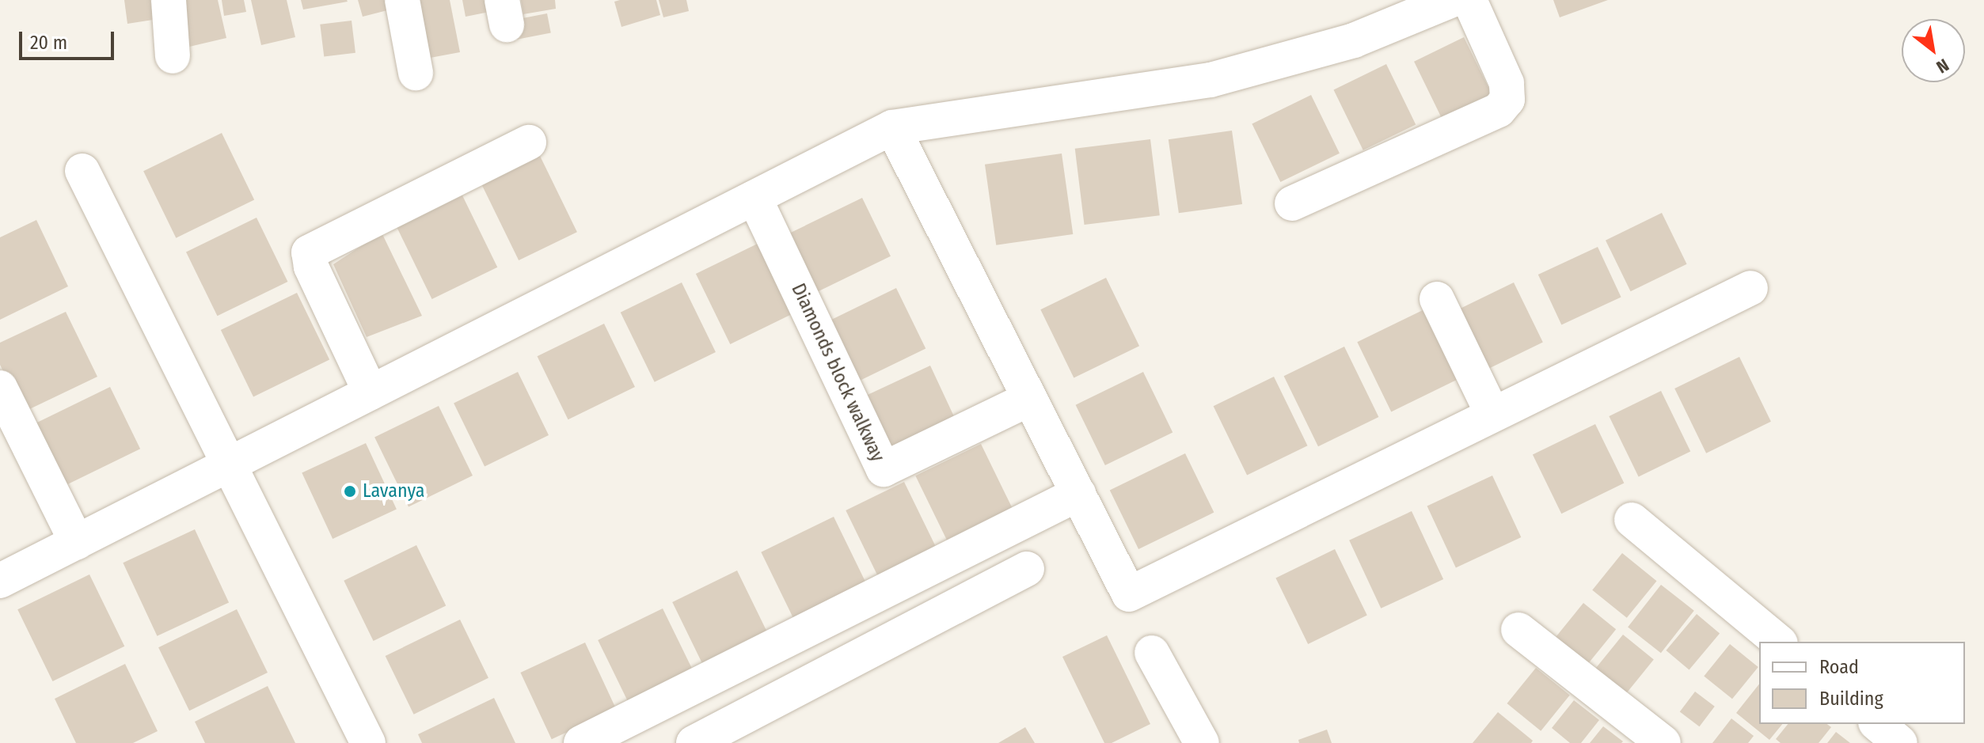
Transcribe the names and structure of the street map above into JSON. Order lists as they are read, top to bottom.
{
  "streets": {
    "street": ["Diamonds block walkway"]
  },
  "places": ["Lavanya"],
  "legend": ["Road", "Building"],
  "scale_bar": "20 m",
  "north": "bottom right"
}
